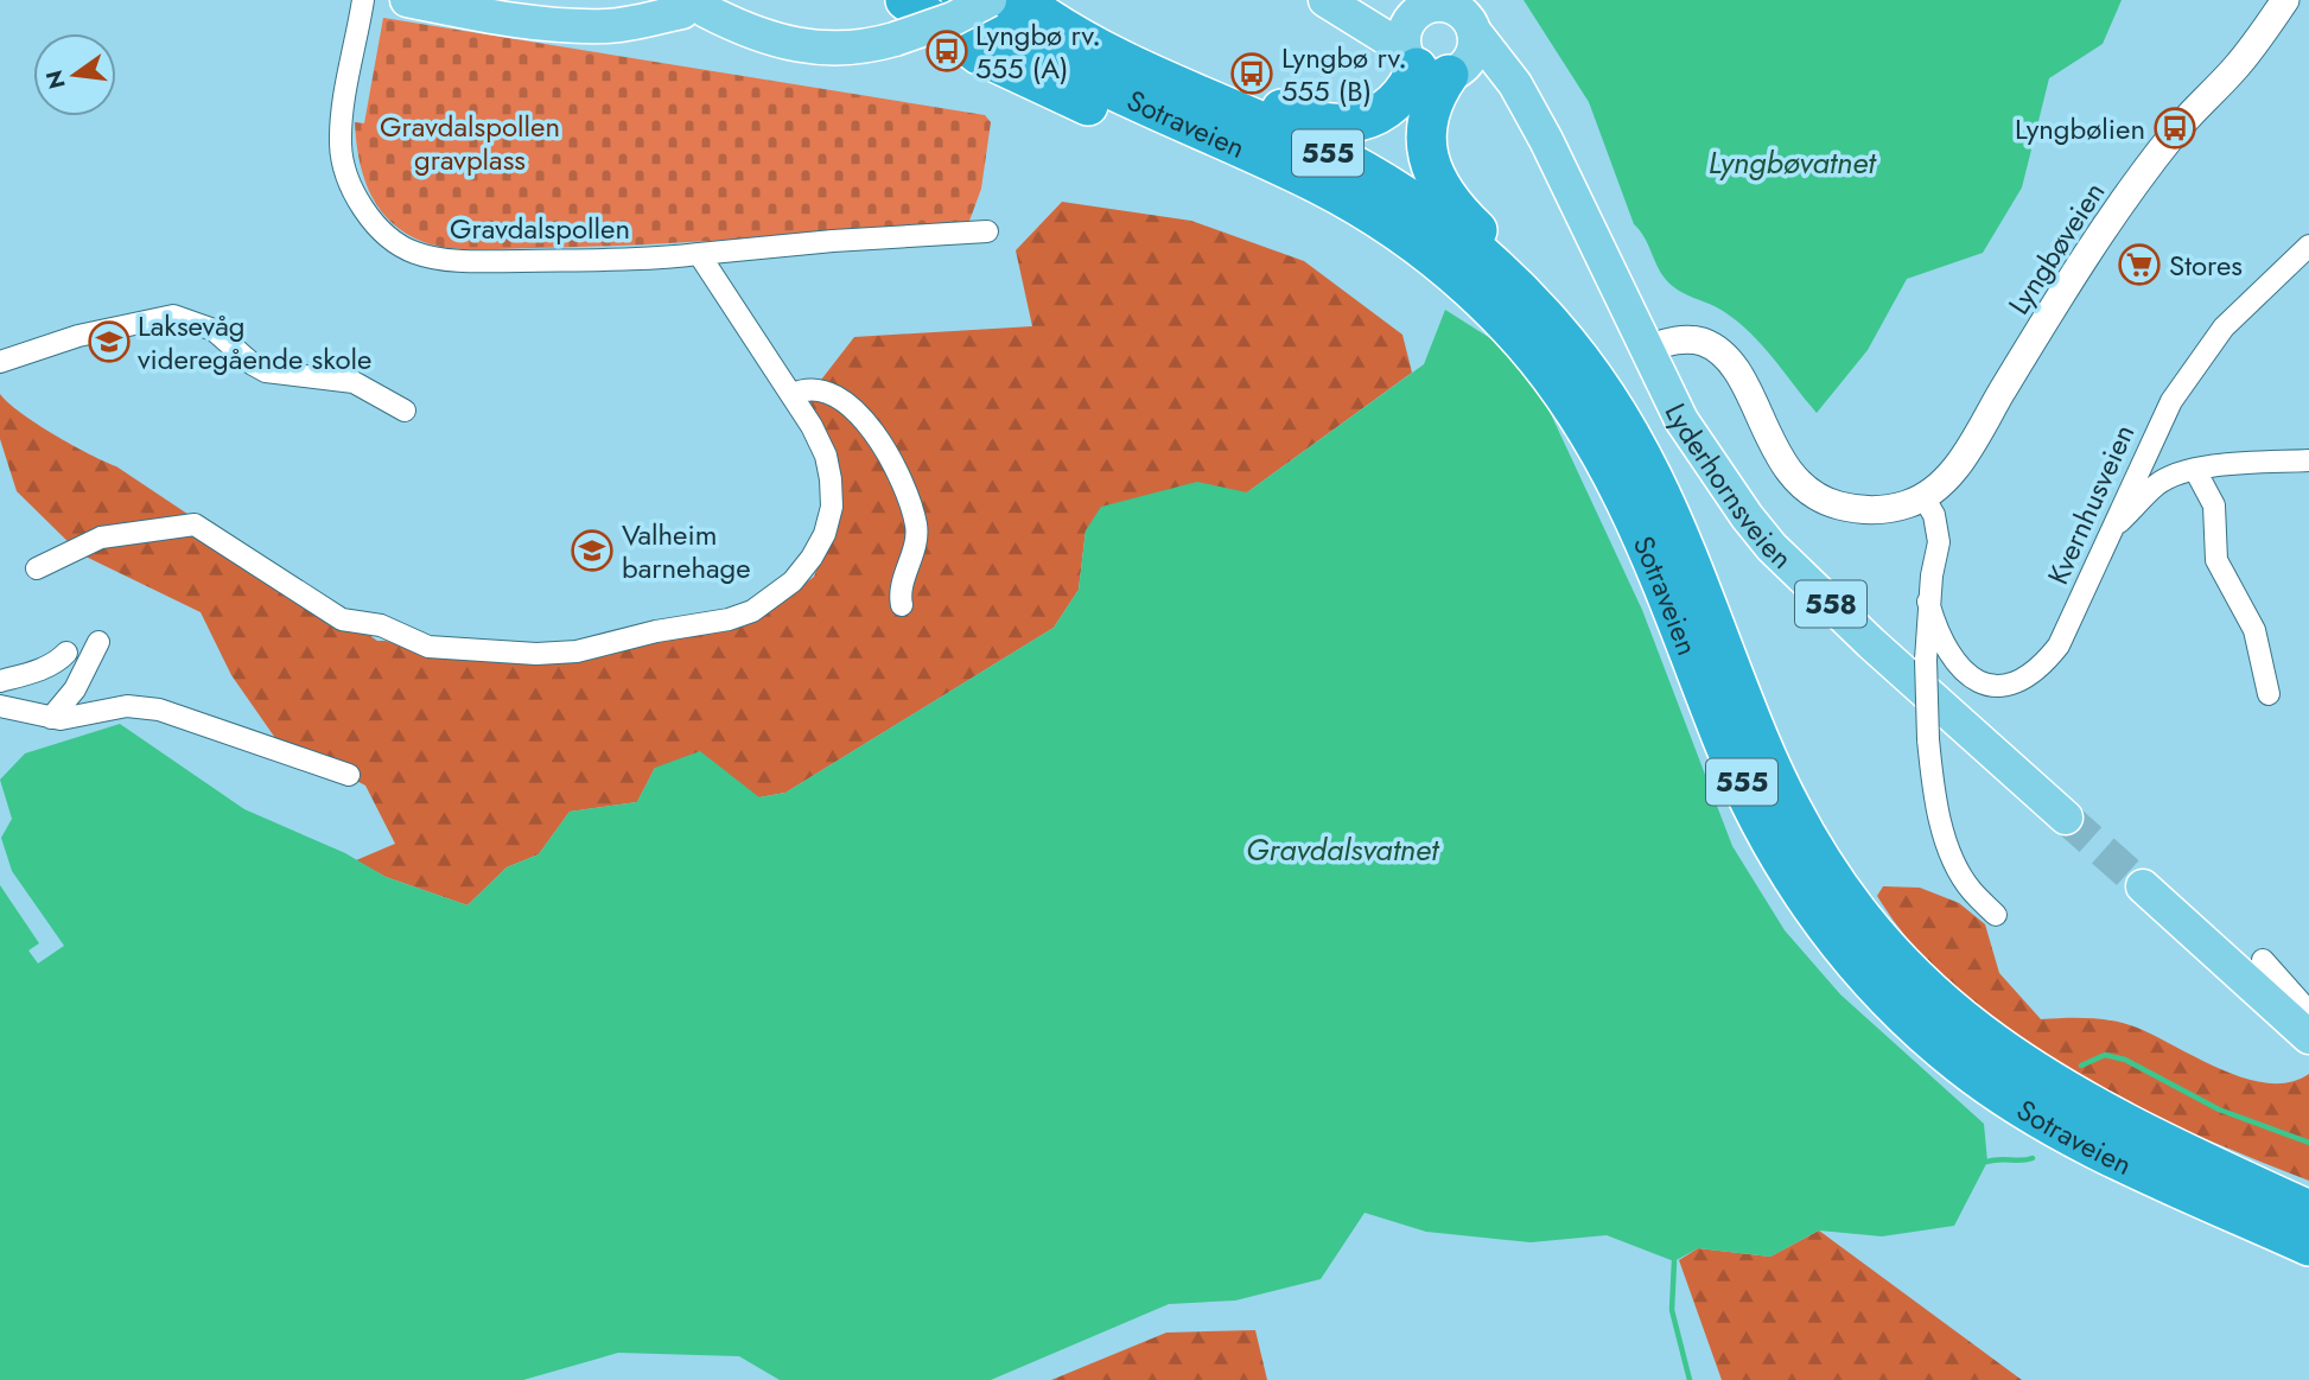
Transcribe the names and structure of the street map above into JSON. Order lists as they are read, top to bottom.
{
  "streets": {
    "highway": ["Sotraveien", "555"],
    "main road": ["Lyderhornsveien", "558"],
    "street": ["Gravdalspollen", "Lyngbøveien", "Kvernhusveien"]
  },
  "crossings": [
    ["Sotraveien", "555"],
    ["555", "Lyderhornsveien"],
    ["555", "558"],
    ["Lyngbøveien", "Lyderhornsveien"],
    ["Lyderhornsveien", "558"]
  ],
  "water": ["Lyngbøvatnet", "Gravdalsvatnet"],
  "parks": ["Gravdalspollen gravplass"],
  "places": {
    "bus stop": ["Lyngbø rv. 555 (A)", "Lyngbø rv. 555 (B)", "Lyngbølien"],
    "supermarket": ["Stores"],
    "school or university": ["Laksevåg videregående skole", "Valheim barnehage"]
  },
  "north": "left"
}
